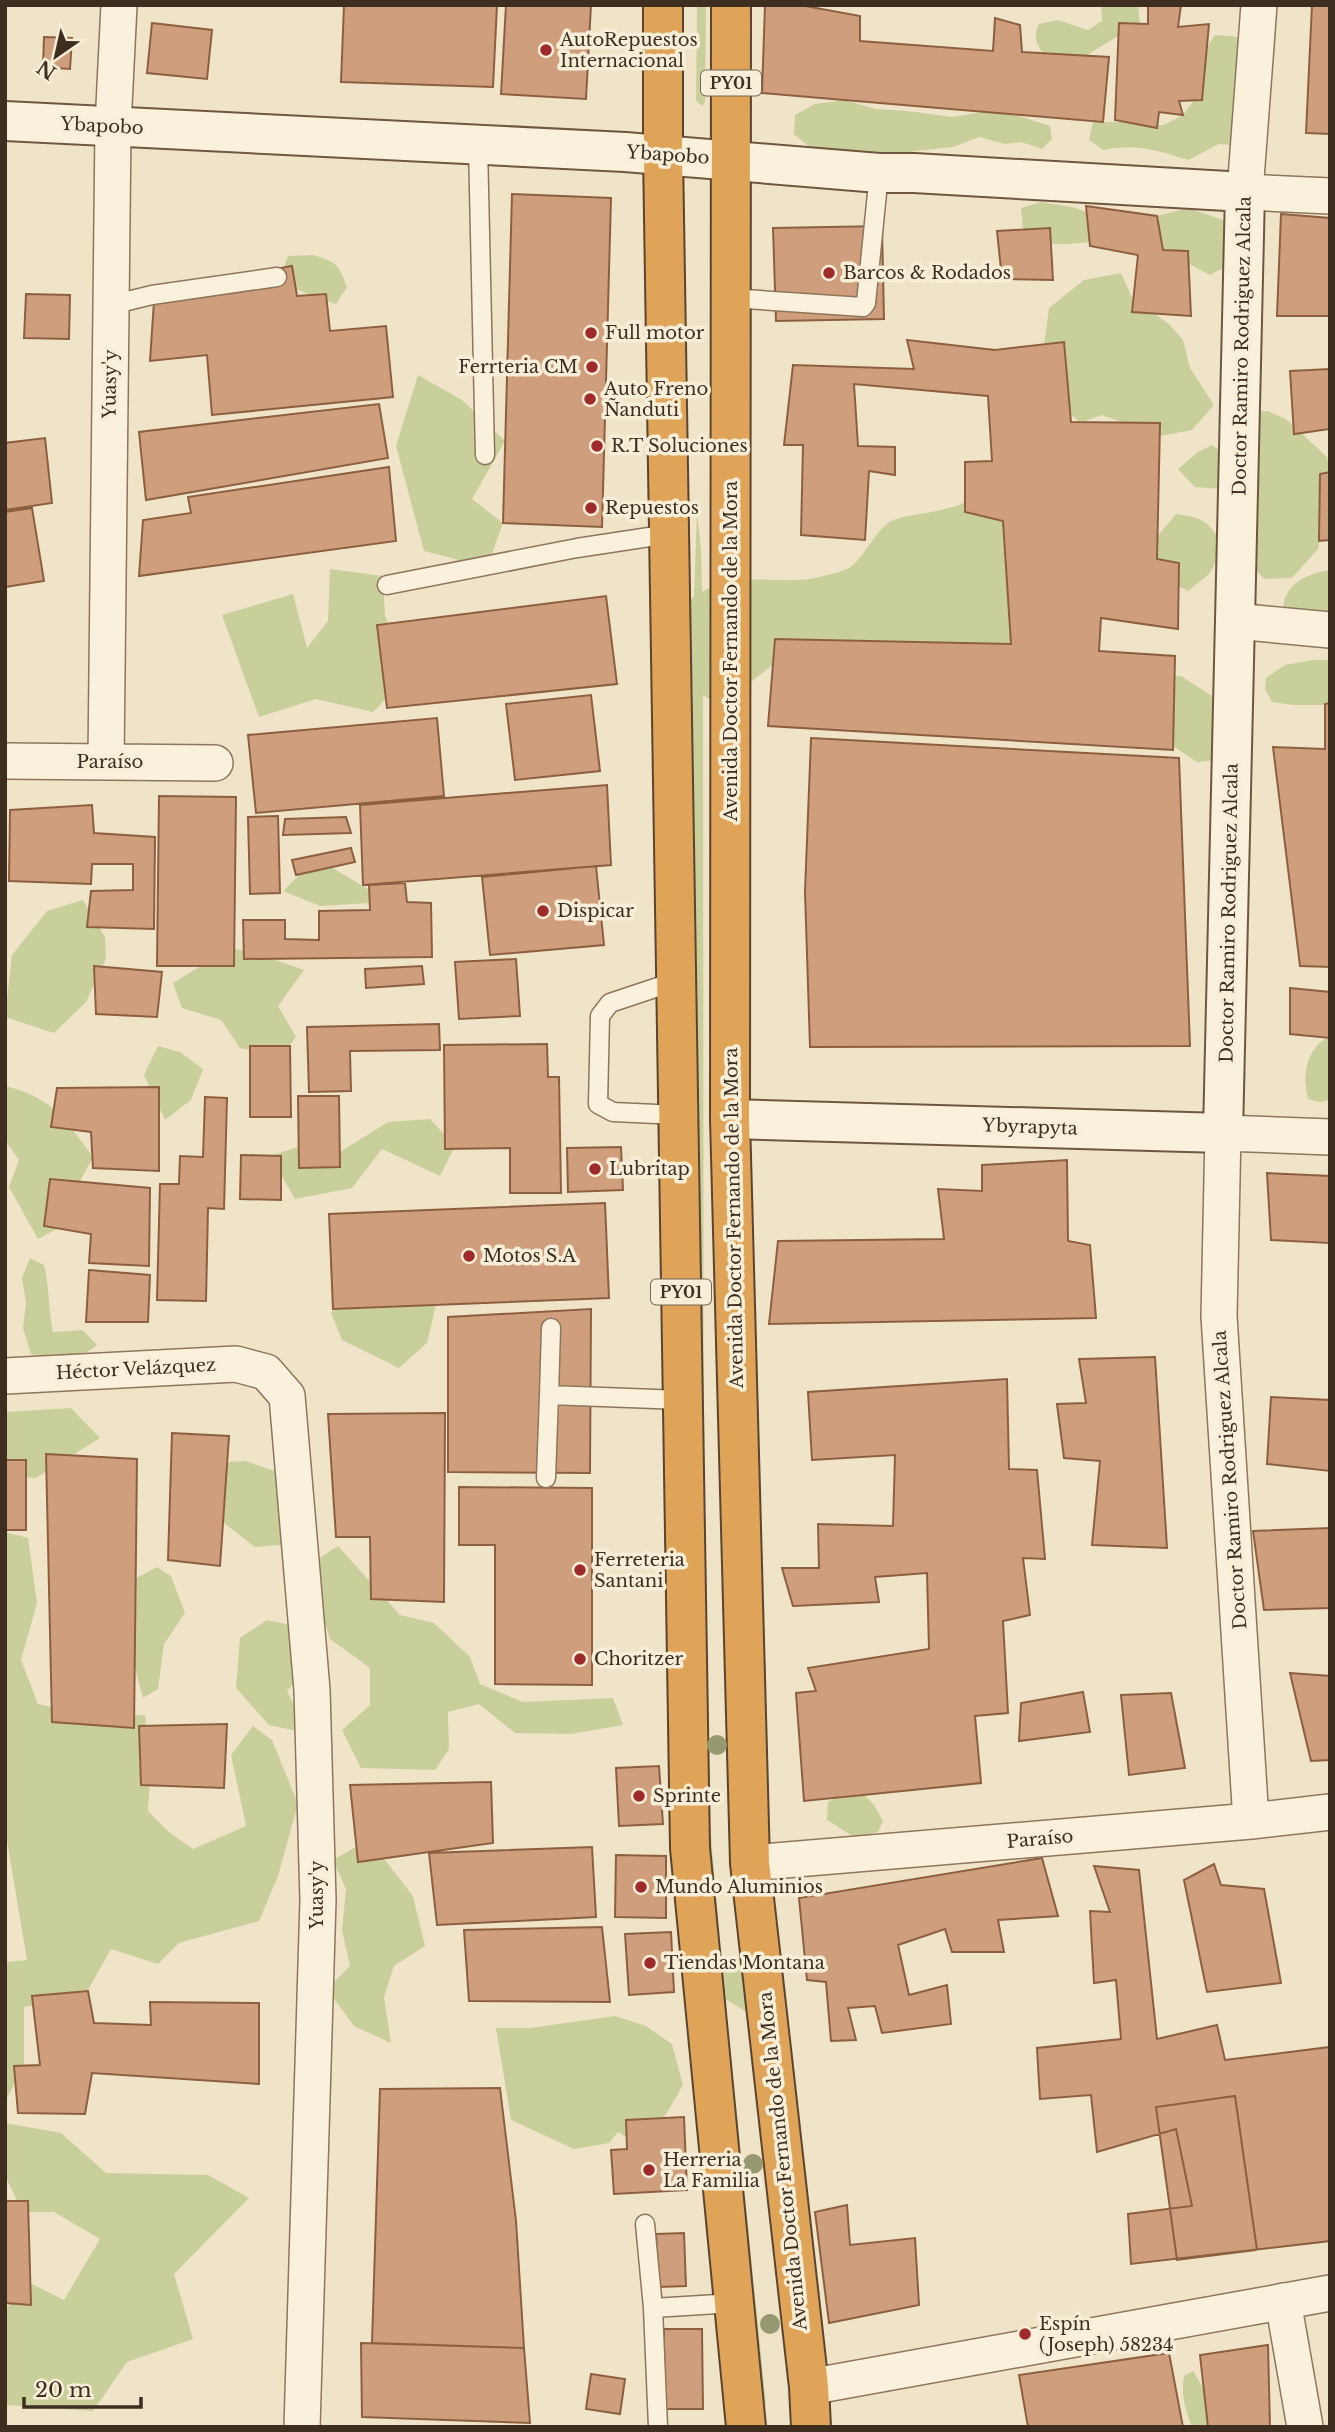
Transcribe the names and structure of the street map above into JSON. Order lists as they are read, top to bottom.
{
  "streets": {
    "highway": ["PY01", "Avenida Doctor Fernando de la Mora"],
    "street": [
      "Ybapobo",
      "Doctor Ramiro Rodriguez Alcala",
      "Yuasy'y",
      "Paraíso",
      "Ybyrapyta",
      "Héctor Velázquez"
    ]
  },
  "crossings": [
    ["PY01", "Ybapobo"],
    ["Ybapobo", "Doctor Ramiro Rodriguez Alcala"],
    ["Ybapobo", "Yuasy'y"],
    ["Ybapobo", "Avenida Doctor Fernando de la Mora"],
    ["Doctor Ramiro Rodriguez Alcala", "Paraíso"],
    ["Doctor Ramiro Rodriguez Alcala", "Ybyrapyta"],
    ["Yuasy'y", "Paraíso"],
    ["Yuasy'y", "Héctor Velázquez"],
    ["Avenida Doctor Fernando de la Mora", "Paraíso"],
    ["Avenida Doctor Fernando de la Mora", "Ybyrapyta"]
  ],
  "places": [
    "AutoRepuestos Internacional",
    "Barcos & Rodados",
    "Full motor",
    "Ferrteria CM",
    "Auto Freno Ñanduti",
    "R.T Soluciones",
    "Repuestos",
    "Dispicar",
    "Lubritap",
    "Motos S.A",
    "Ferreteria Santani",
    "Choritzer",
    "Sprinte",
    "Mundo Aluminios",
    "Tiendas Montana",
    "Herreria La Familia",
    "Espín (Joseph) 58234"
  ],
  "scale_bar": "20 m",
  "north": "bottom left"
}
